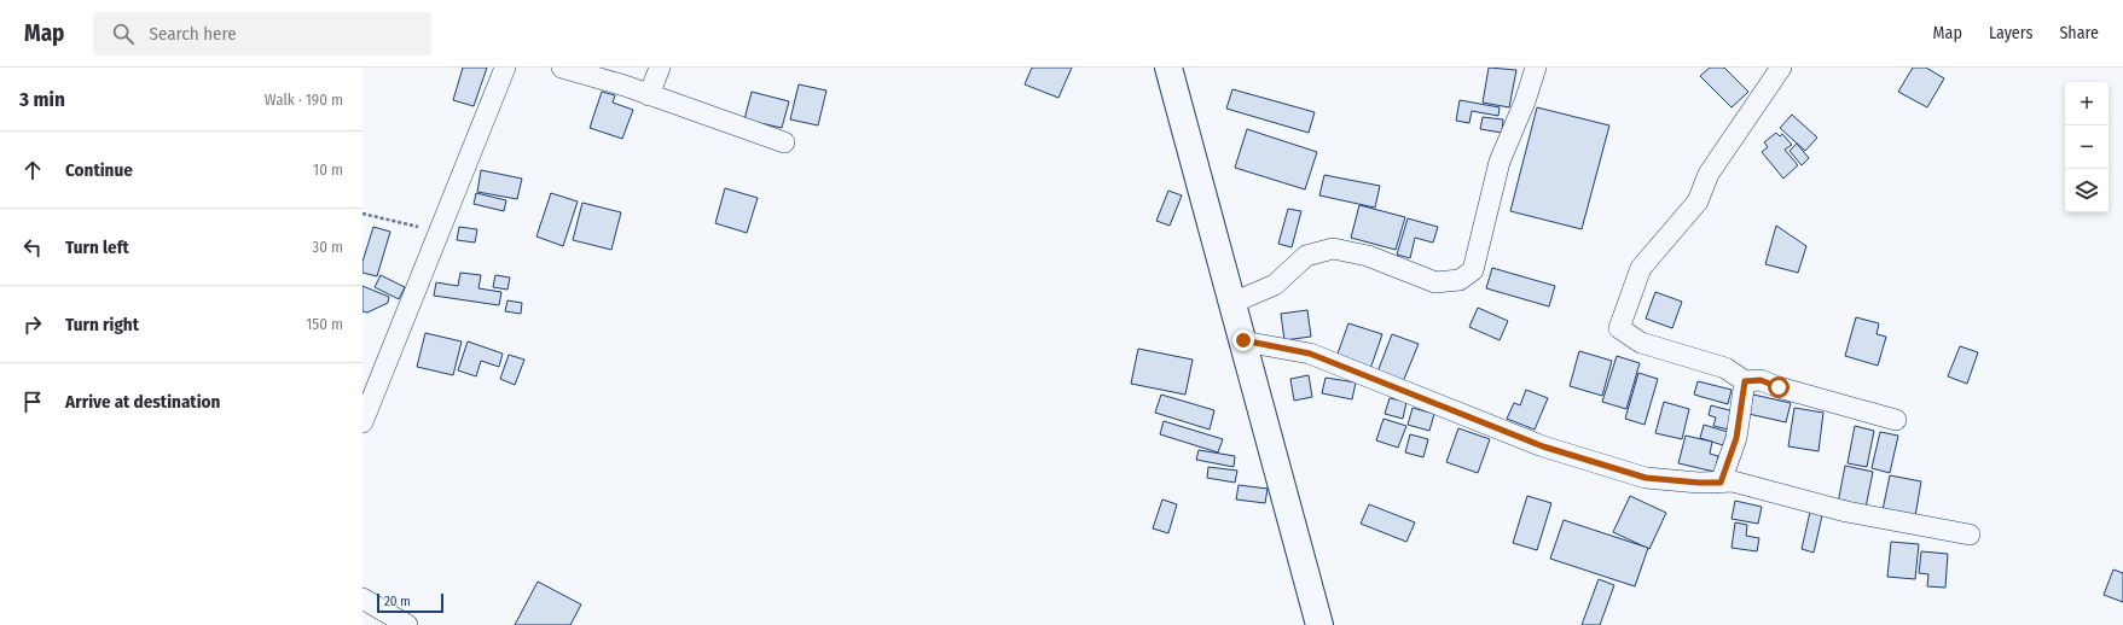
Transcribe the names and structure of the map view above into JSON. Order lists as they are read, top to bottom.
{
  "scale_bar": "20 m",
  "page": {
    "header": "Map",
    "search": "Search here",
    "nav": ["Map", "Layers", "Share"],
    "heading": ["3 min", "Walk · 190 m"],
    "map_buttons": ["+", "−"],
    "list": [
      ["Continue", "10 m"],
      ["Turn left", "30 m"],
      ["Turn right", "150 m"],
      "Arrive at destination"
    ],
    "scale": "20 m"
  }
}
